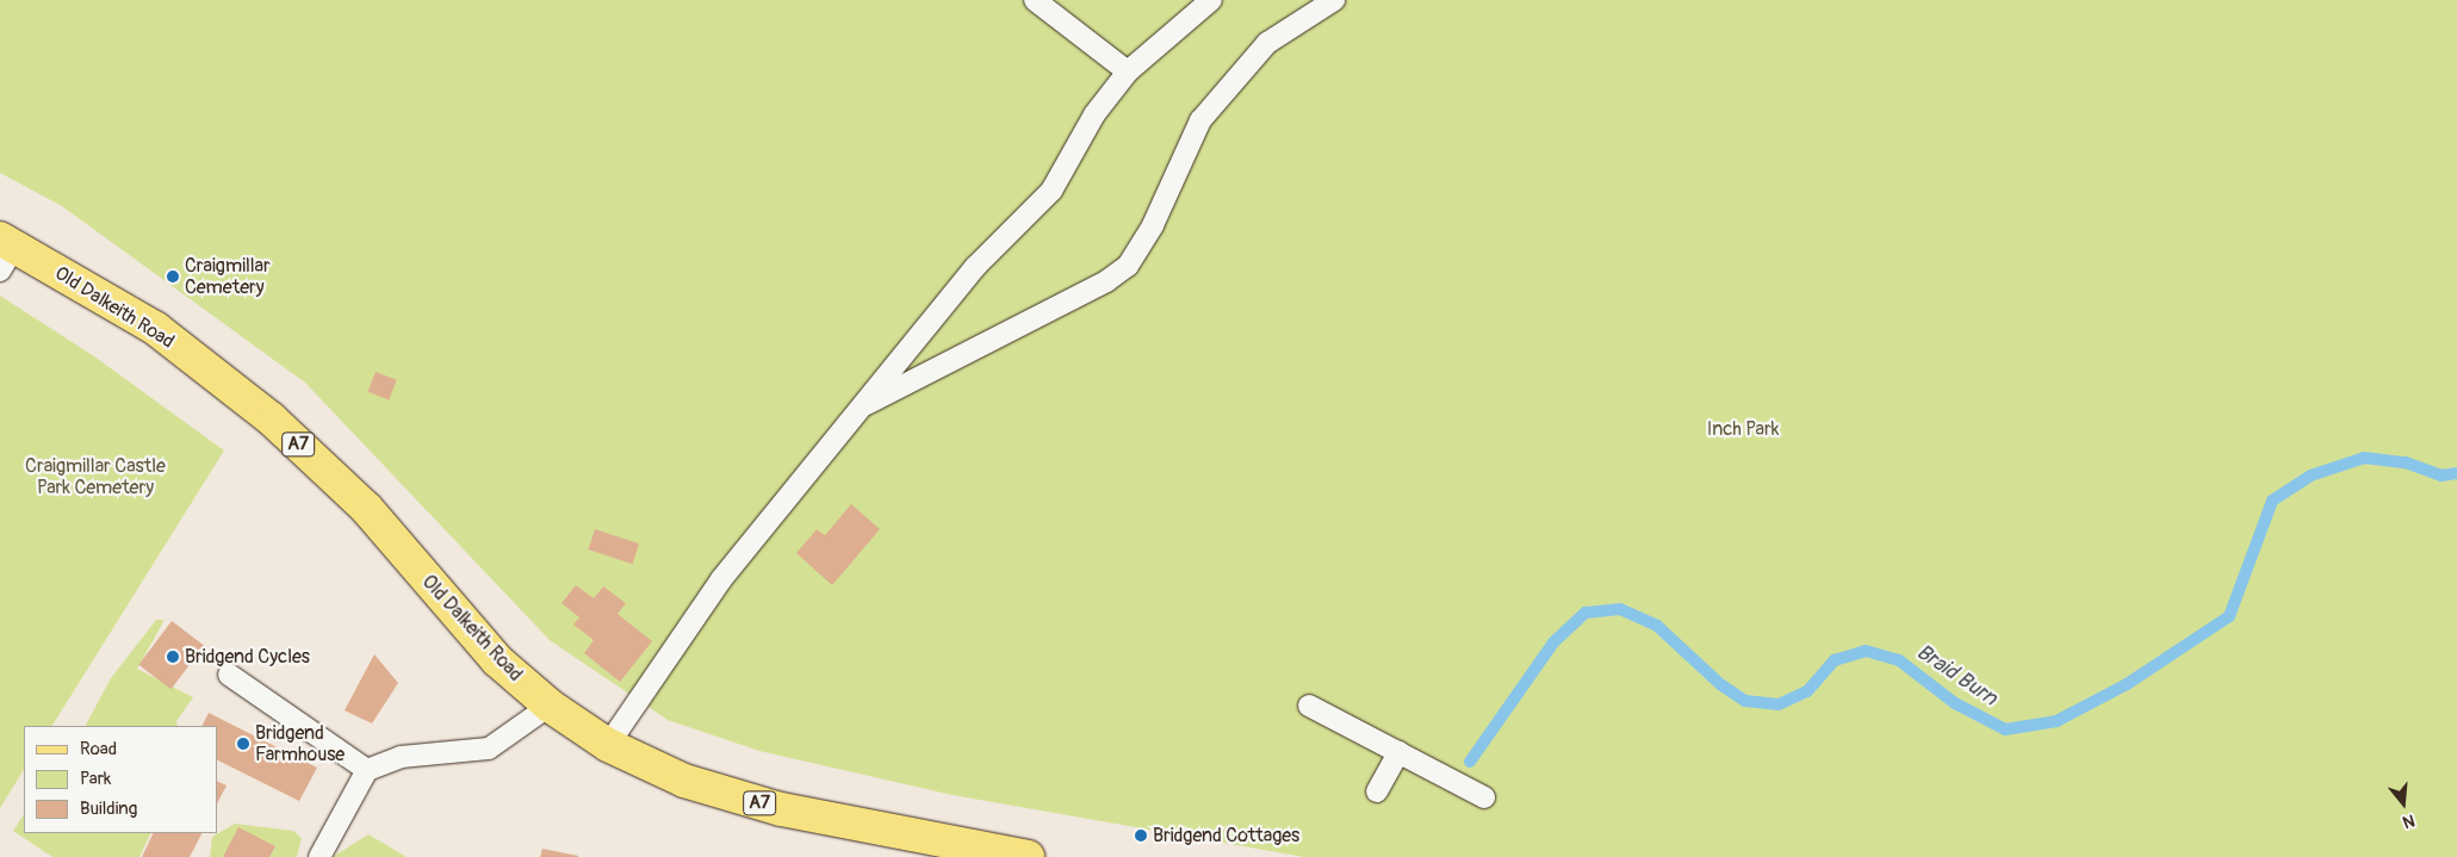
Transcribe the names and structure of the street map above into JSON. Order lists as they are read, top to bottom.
{
  "streets": {
    "main road": ["Old Dalkeith Road", "A7"]
  },
  "water": ["Braid Burn"],
  "parks": ["Inch Park", "Craigmillar Castle Park Cemetery"],
  "places": [
    "Craigmillar Cemetery",
    "Bridgend Cycles",
    "Bridgend Farmhouse",
    "Bridgend Cottages"
  ],
  "legend": ["Road", "Park", "Building"],
  "north": "bottom"
}
